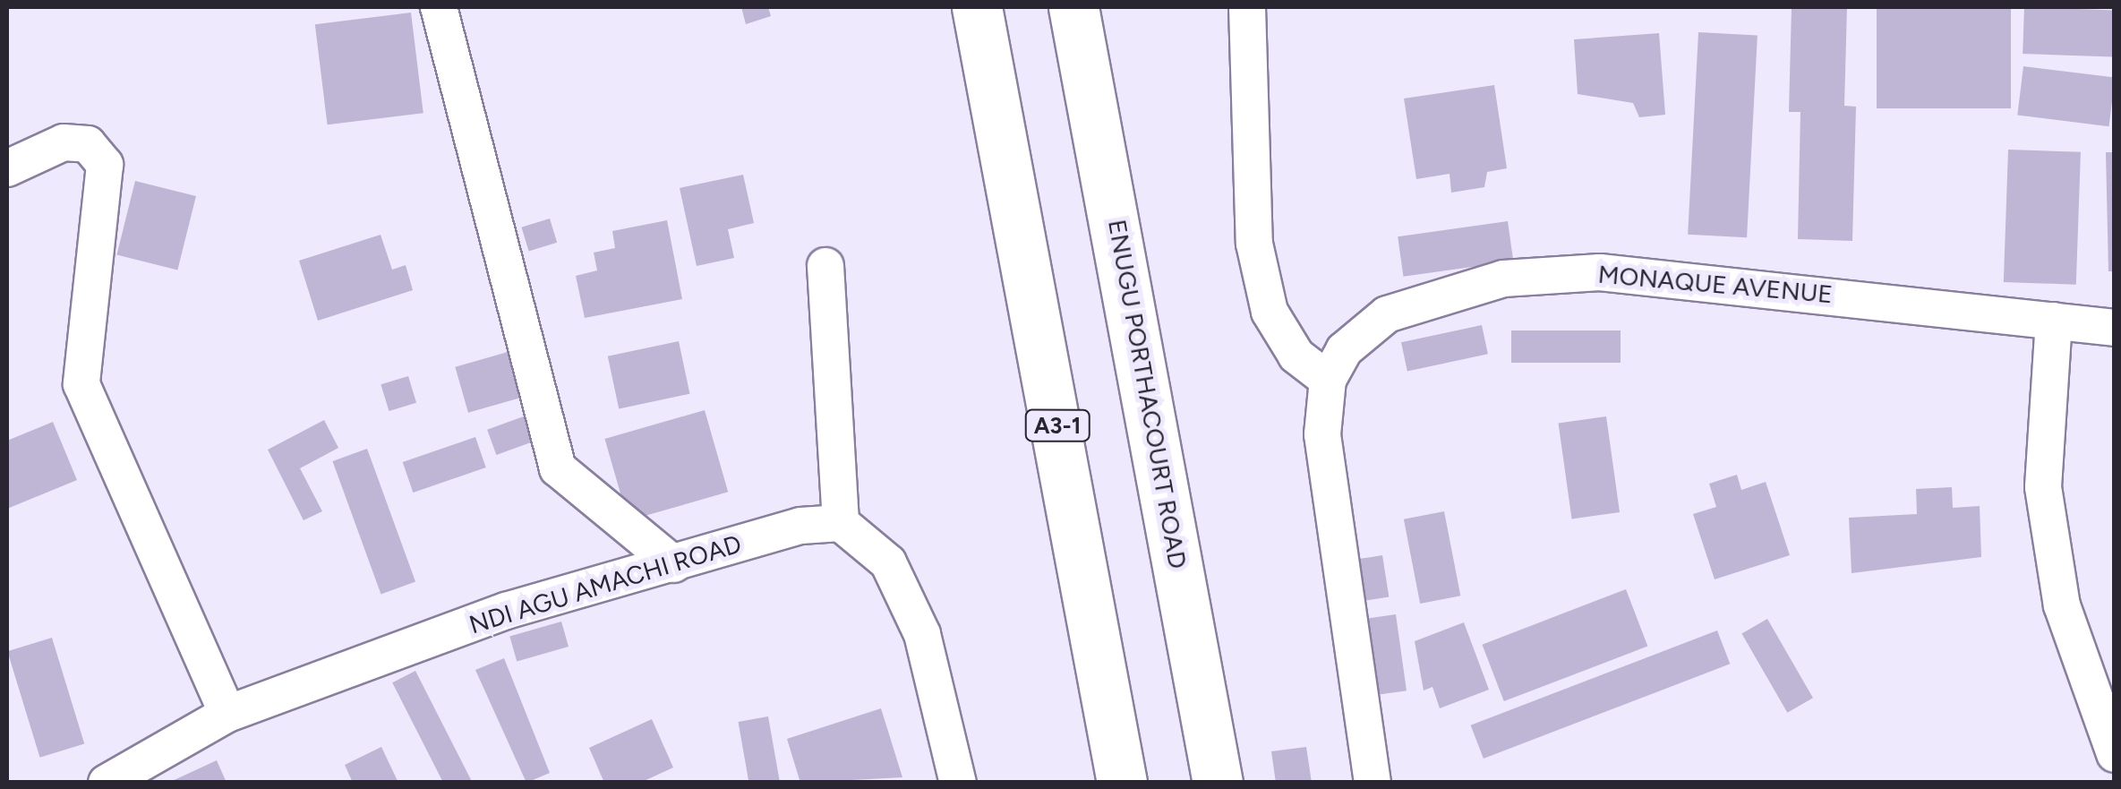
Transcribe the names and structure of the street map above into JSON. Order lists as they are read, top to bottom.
{
  "streets": {
    "highway": ["ENUGU PORTHACOURT ROAD", "A3-1"],
    "street": ["MONAQUE AVENUE", "NDI AGU AMACHI ROAD"]
  }
}
